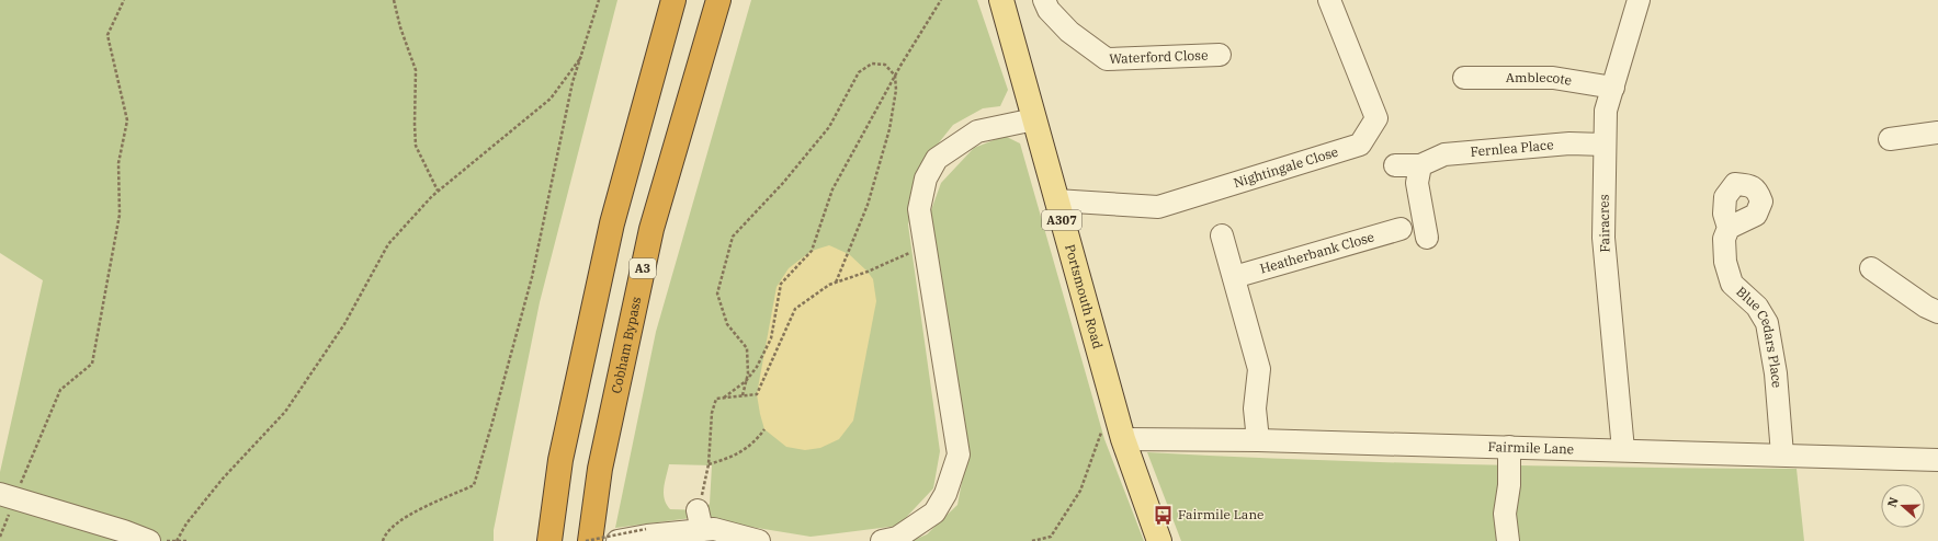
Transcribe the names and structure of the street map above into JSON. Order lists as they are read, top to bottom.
{
  "streets": {
    "highway": ["A3", "Cobham Bypass"],
    "main road": ["A307", "Portsmouth Road"],
    "street": [
      "Waterford Close",
      "Amblecote",
      "Fernlea Place",
      "Nightingale Close",
      "Fairacres",
      "Heatherbank Close",
      "Blue Cedars Place",
      "Fairmile Lane"
    ]
  },
  "crossings": [
    ["Amblecote", "Fairacres"],
    ["Fernlea Place", "Fairacres"],
    ["Nightingale Close", "Portsmouth Road"],
    ["Fairacres", "Fairmile Lane"],
    ["Portsmouth Road", "Fairmile Lane"],
    ["Blue Cedars Place", "Fairmile Lane"]
  ],
  "places": {
    "bus stop": ["Fairmile Lane"]
  },
  "north": "left"
}
